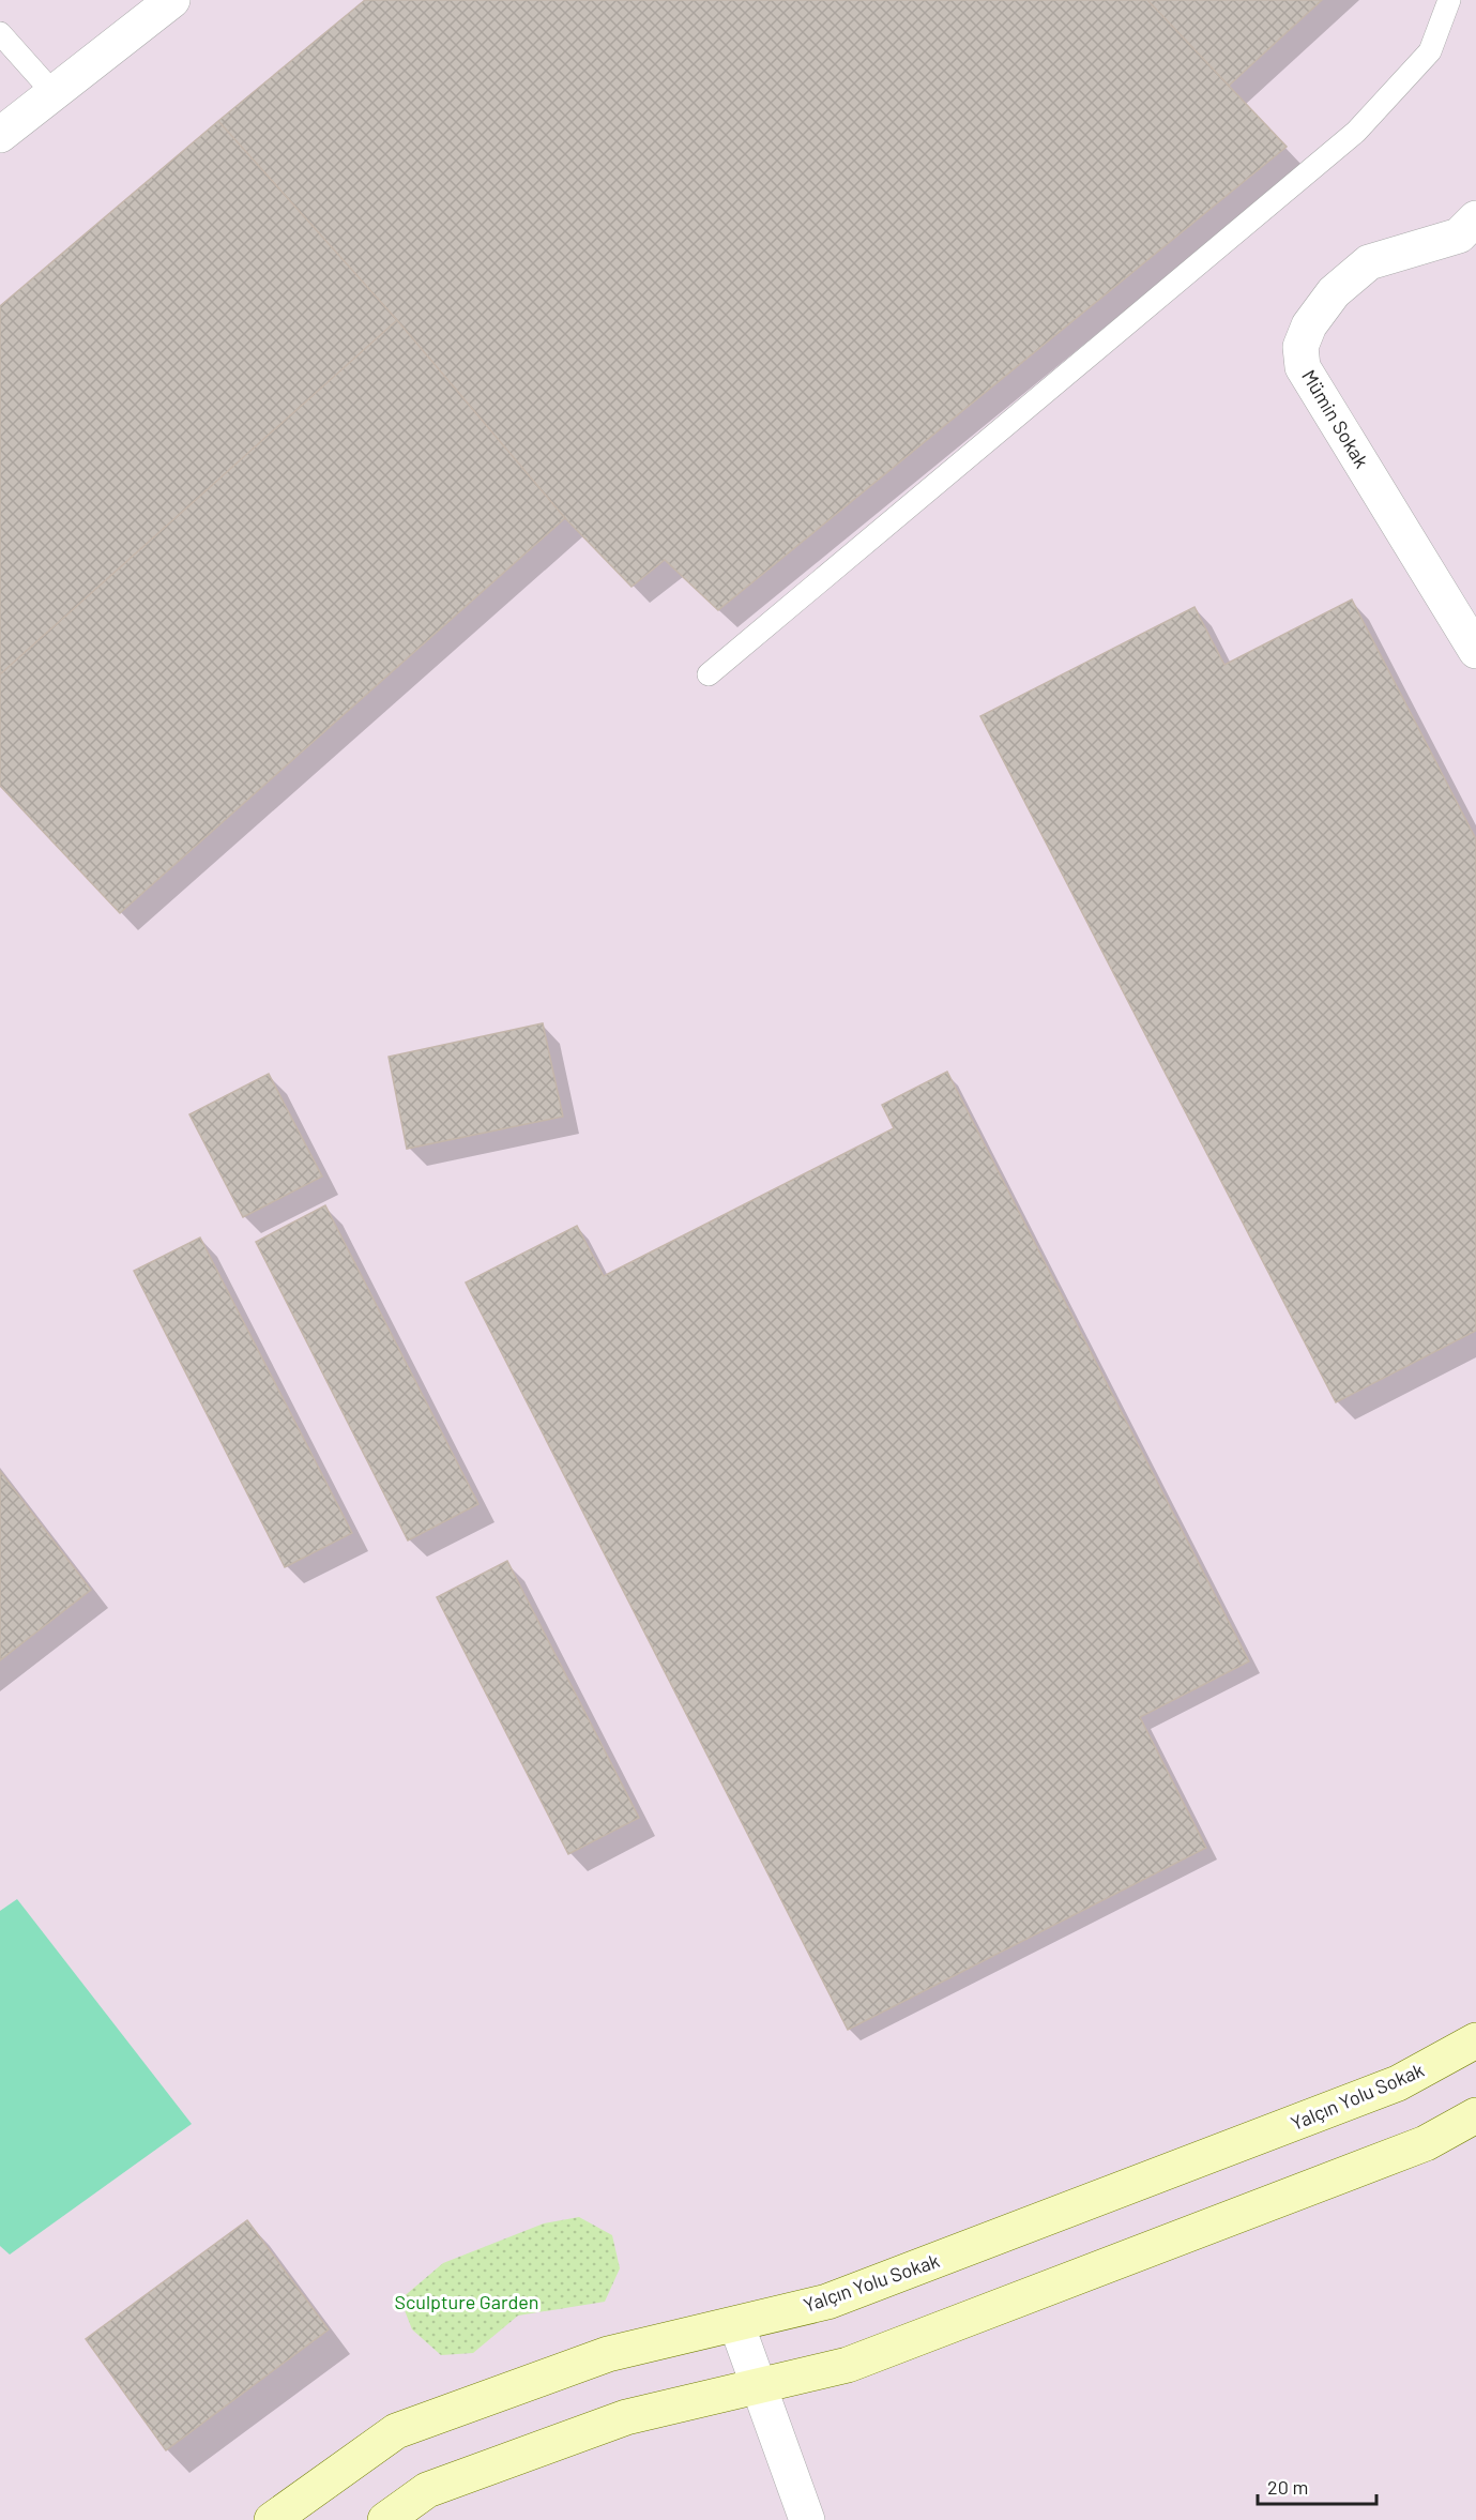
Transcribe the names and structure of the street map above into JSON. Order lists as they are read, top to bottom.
{
  "streets": {
    "street": ["Mümin Sokak", "Yalçın Yolu Sokak"]
  },
  "parks": ["Sculpture Garden"],
  "scale_bar": "20 m"
}
